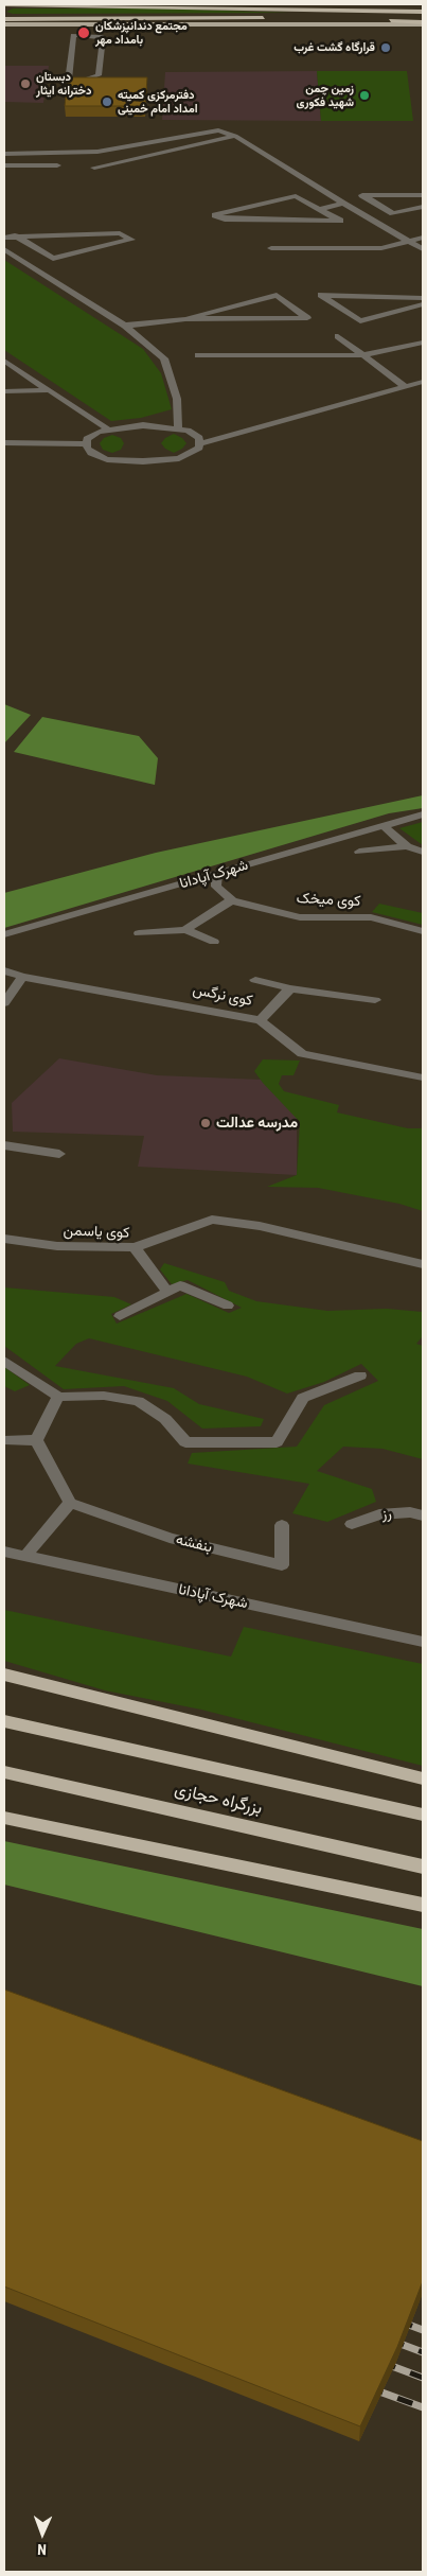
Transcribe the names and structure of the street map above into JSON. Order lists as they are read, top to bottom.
{
  "streets": {
    "highway": ["بزرگراه حجازی"],
    "street": [
      "شهرک آپادانا",
      "کوی میخک",
      "کوی نرگس",
      "کوی یاسمن",
      "رز",
      "بنفشه"
    ]
  },
  "places": [
    "مجتمع دندانپزشکان بامداد مهر",
    "قرارگاه گشت غرب",
    "دبستان دخترانه ایثار",
    "زمین چمن شهید فکوری",
    "دفترمرکزی کمیته امداد امام خمینی",
    "مدرسه عدالت"
  ],
  "north": "bottom"
}
